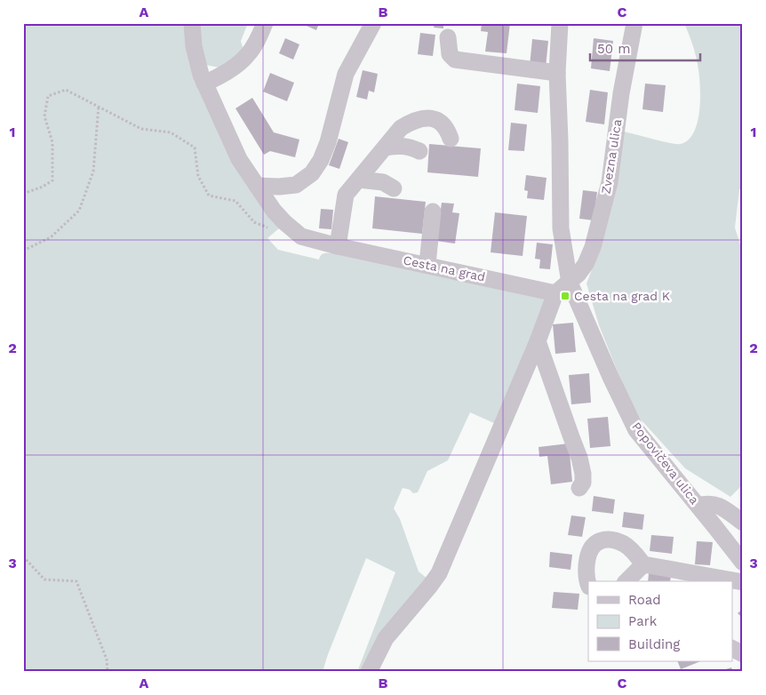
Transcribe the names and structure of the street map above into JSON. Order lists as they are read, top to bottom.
{
  "streets": {
    "street": ["Zvezna ulica", "Cesta na grad", "Popovičeva ulica"]
  },
  "crossings": [
    ["Zvezna ulica", "Popovičeva ulica"]
  ],
  "places": {
    "transit": ["Cesta na grad K"]
  },
  "legend": ["Road", "Park", "Building"],
  "scale_bar": "50 m",
  "grid": {
    "columns": ["A", "B", "C"],
    "rows": ["1", "2", "3"]
  }
}
